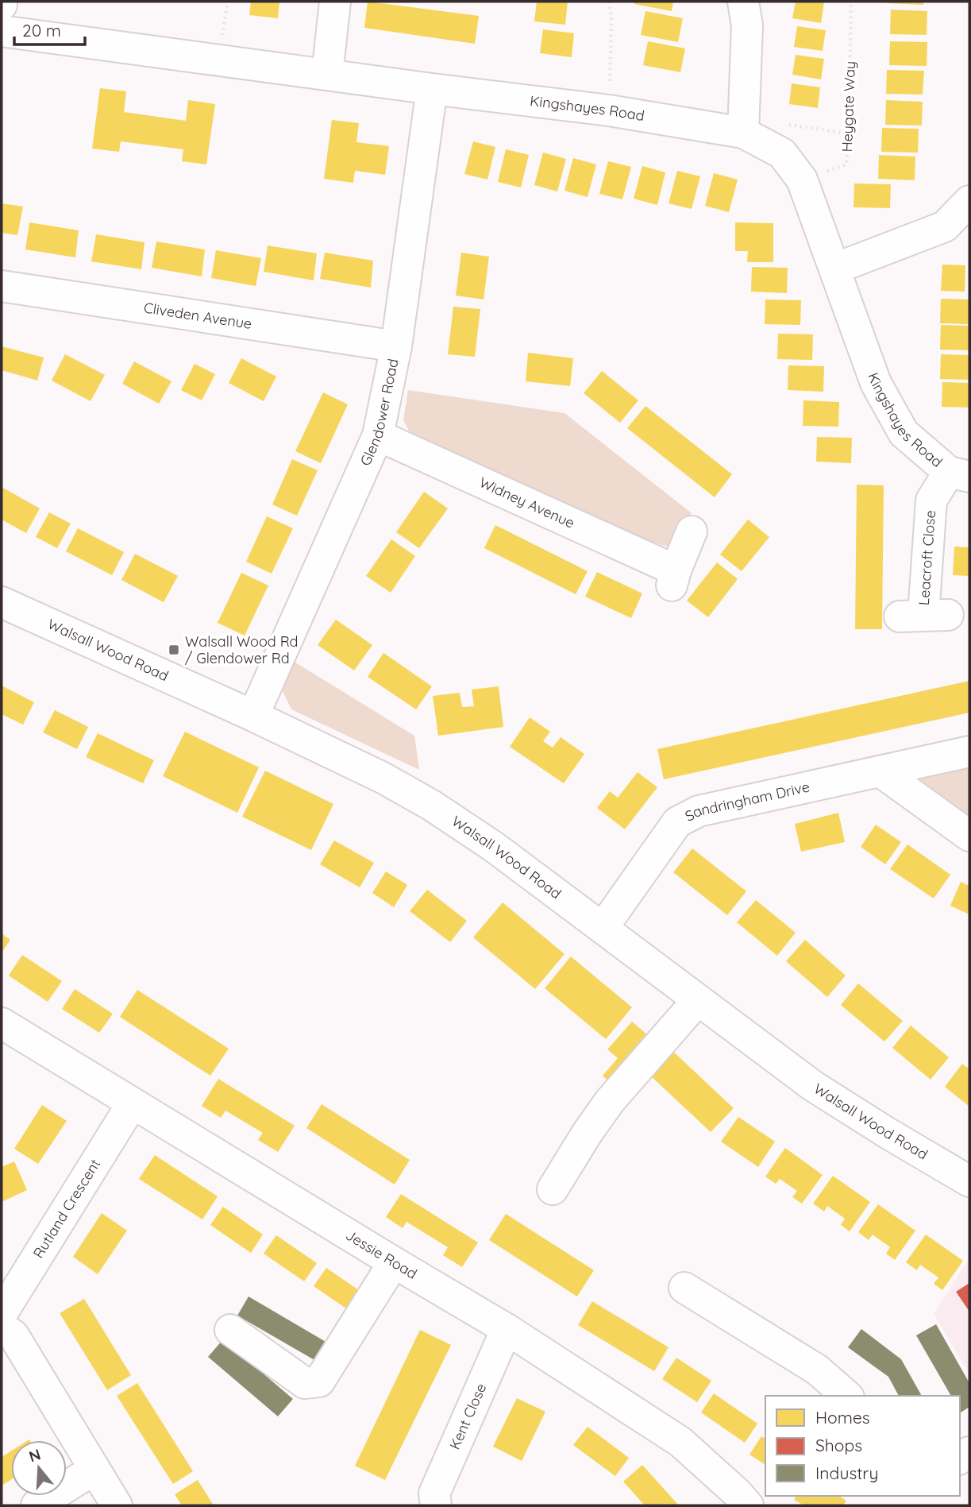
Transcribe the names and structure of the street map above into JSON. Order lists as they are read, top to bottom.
{
  "streets": {
    "street": [
      "Kingshayes Road",
      "Cliveden Avenue",
      "Glendower Road",
      "Widney Avenue",
      "Leacroft Close",
      "Walsall Wood Road",
      "Sandringham Drive",
      "Rutland Crescent",
      "Jessie Road",
      "Kent Close"
    ],
    "path": ["Heygate Way"]
  },
  "crossings": [
    ["Heygate Way", "Kingshayes Road"],
    ["Kingshayes Road", "Glendower Road"],
    ["Kingshayes Road", "Leacroft Close"],
    ["Cliveden Avenue", "Glendower Road"],
    ["Glendower Road", "Widney Avenue"],
    ["Glendower Road", "Walsall Wood Road"],
    ["Walsall Wood Road", "Sandringham Drive"],
    ["Rutland Crescent", "Jessie Road"],
    ["Jessie Road", "Kent Close"]
  ],
  "places": {
    "transit": ["Walsall Wood Rd / Glendower Rd"]
  },
  "legend": ["Homes", "Shops", "Industry"],
  "scale_bar": "20 m",
  "north": "top"
}
